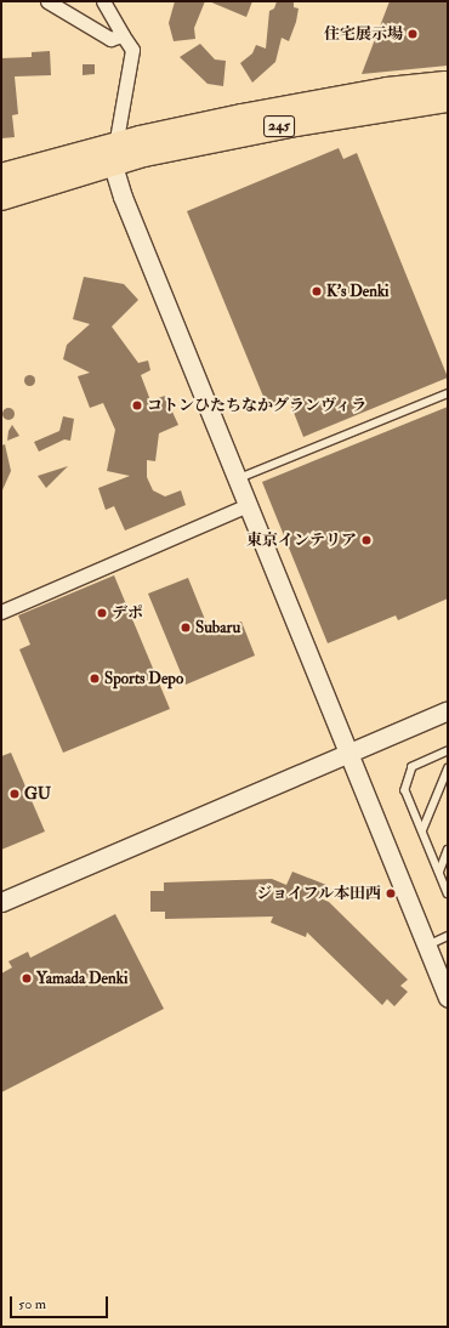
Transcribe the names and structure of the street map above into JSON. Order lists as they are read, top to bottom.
{
  "streets": {
    "highway": ["245"]
  },
  "places": [
    "住宅展示場",
    "K's Denki",
    "コトンひたちなかグランヴィラ",
    "東京インテリア",
    "デポ",
    "Subaru",
    "Sports Depo",
    "GU",
    "ジョイフル本田西",
    "Yamada Denki"
  ],
  "scale_bar": "50 m"
}
